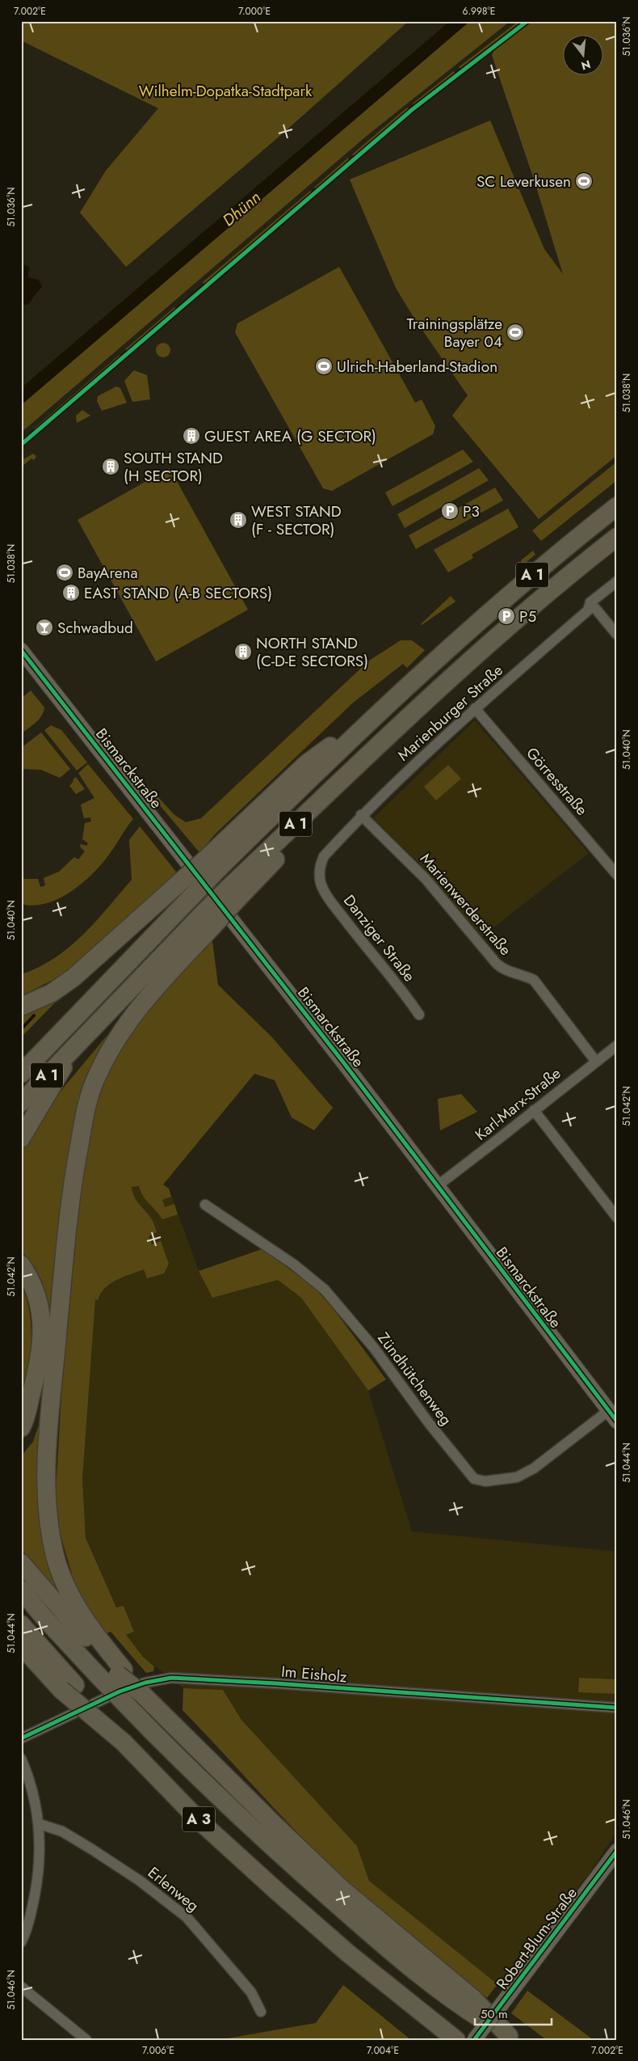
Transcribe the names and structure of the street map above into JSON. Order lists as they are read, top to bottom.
{
  "streets": {
    "highway": ["A 1", "A 3"],
    "main road": ["Bismarckstraße", "Robert-Blum-Straße"],
    "street": [
      "Marienburger Straße",
      "Görresstraße",
      "Marienwerderstraße",
      "Danziger Straße",
      "Karl-Marx-Straße",
      "Zündhütchenweg",
      "Im Eisholz",
      "Erlenweg"
    ]
  },
  "crossings": [
    ["Marienburger Straße", "Görresstraße"],
    ["Marienburger Straße", "Marienwerderstraße"],
    ["Marienburger Straße", "Danziger Straße"],
    ["Bismarckstraße", "Karl-Marx-Straße"],
    ["Bismarckstraße", "Zündhütchenweg"],
    ["Marienwerderstraße", "Karl-Marx-Straße"]
  ],
  "water": ["Dhünn"],
  "parks": ["Wilhelm-Dopatka-Stadtpark"],
  "places": {
    "sports": [
      "SC Leverkusen",
      "Trainingsplätze Bayer 04",
      "Ulrich-Haberland-Stadion",
      "BayArena"
    ],
    "building": [
      "GUEST AREA (G SECTOR)",
      "SOUTH STAND (H SECTOR)",
      "WEST STAND (F - SECTOR)",
      "EAST STAND (A-B SECTORS)",
      "NORTH STAND (C-D-E SECTORS)"
    ],
    "parking": ["P3", "P5"],
    "bar": ["Schwadbud"]
  },
  "scale_bar": "50 m",
  "north": "bottom",
  "coordinates": [
    "7.002°E",
    "7.000°E",
    "6.998°E",
    "51.036°N",
    "51.038°N",
    "51.040°N",
    "51.042°N",
    "51.044°N",
    "51.046°N",
    "7.006°E",
    "7.004°E"
  ]
}
